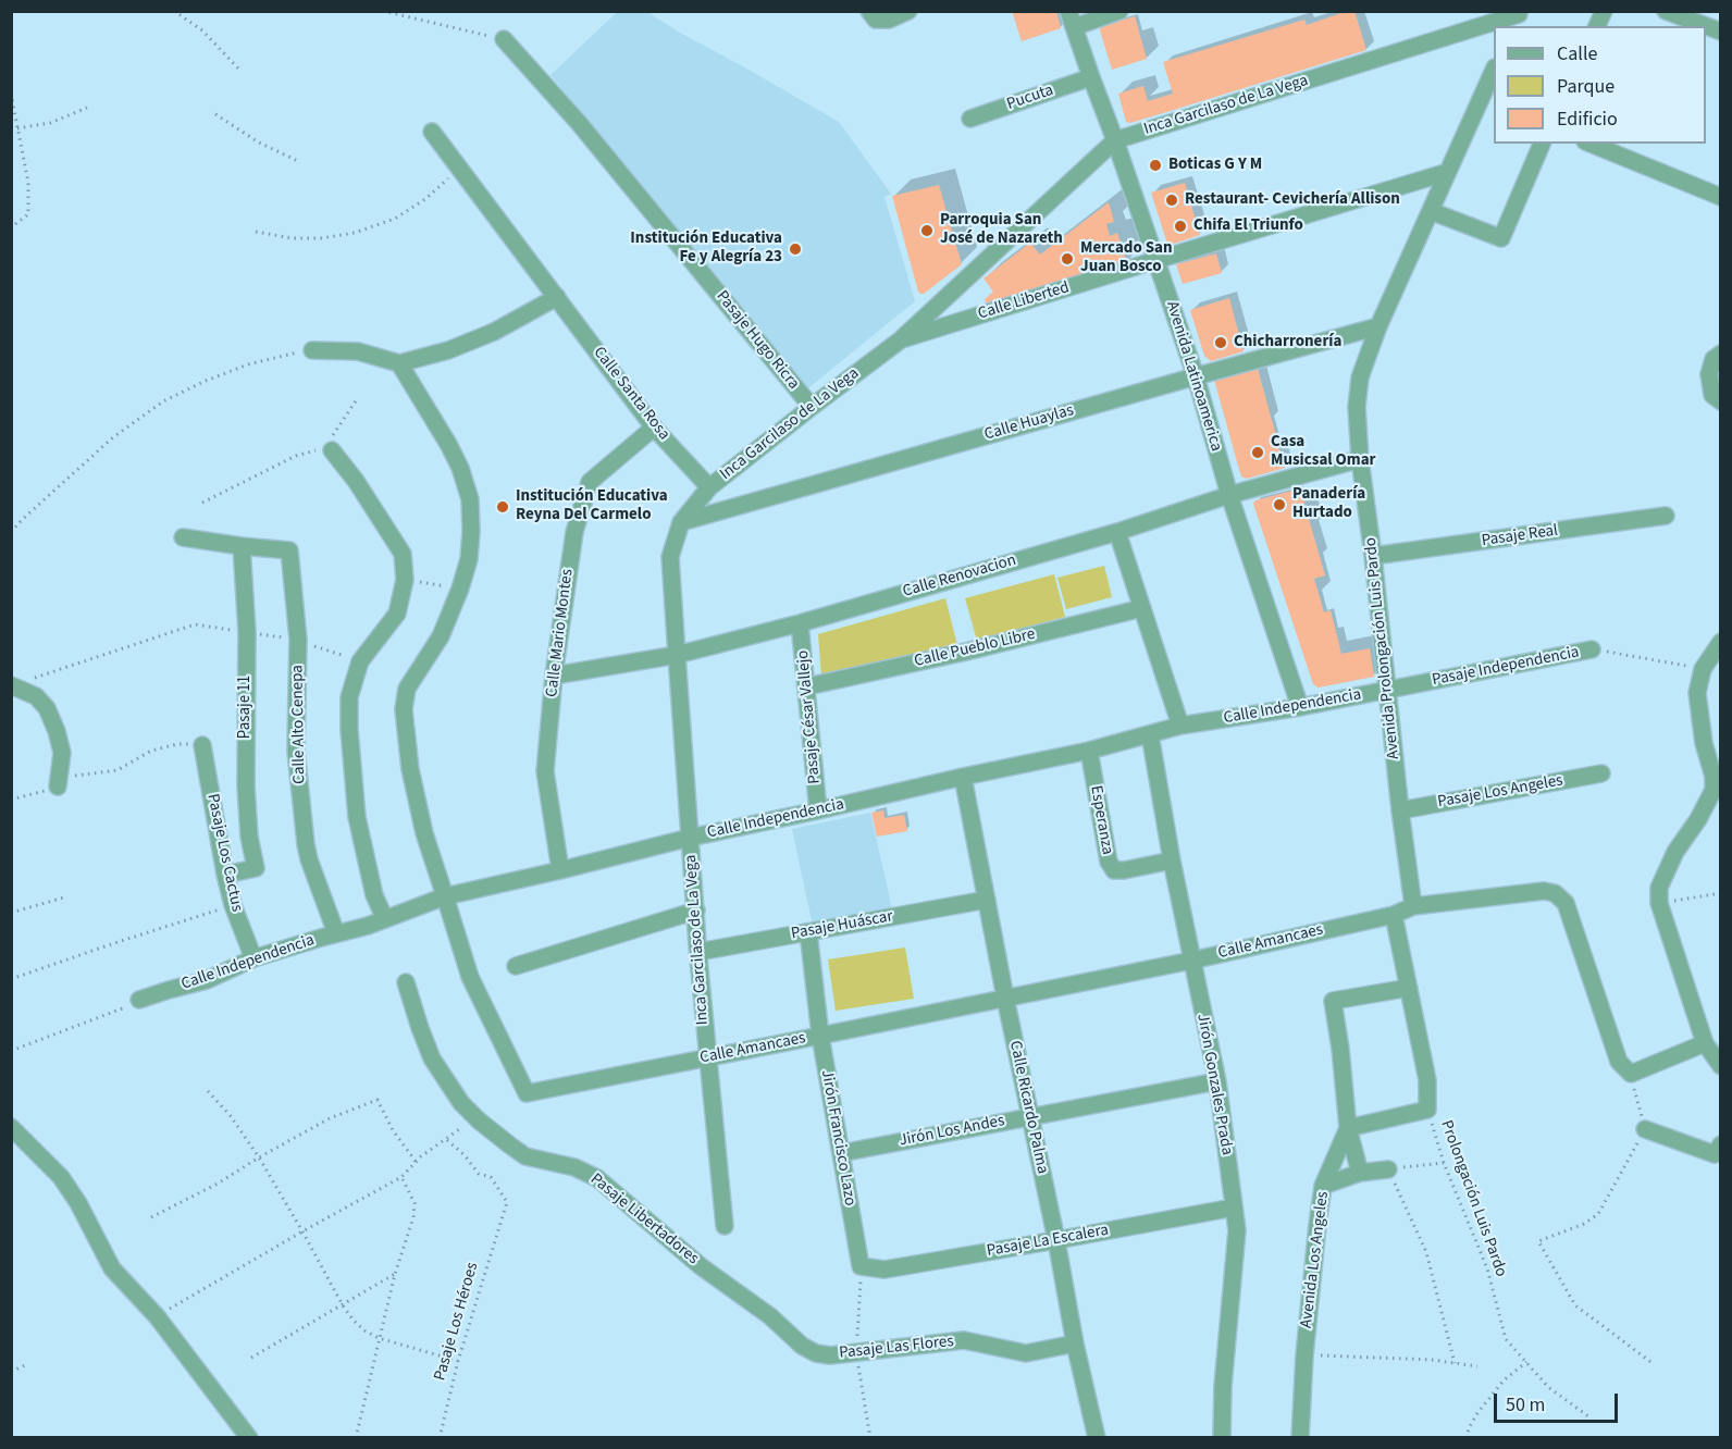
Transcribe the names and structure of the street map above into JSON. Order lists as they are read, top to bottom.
{
  "streets": {
    "street": [
      "Pucuta",
      "Inca Garcilaso de La Vega",
      "Calle Liberted",
      "Pasaje Hugo Ricra",
      "Avenida Latinoamerica",
      "Calle Santa Rosa",
      "Calle Huaylas",
      "Pasaje Real",
      "Calle Renovacion",
      "Calle Mario Montes",
      "Calle Pueblo Libre",
      "Avenida Prolongación Luis Pardo",
      "Pasaje Independencia",
      "Pasaje 11",
      "Calle Independencia",
      "Pasaje César Vallejo",
      "Calle Alto Cenepa",
      "Pasaje Los Angeles",
      "Esperanza",
      "Pasaje Los Cactus",
      "Pasaje Huáscar",
      "Calle Amancaes",
      "Jirón Gonzales Prada",
      "Calle Ricardo Palma",
      "Jirón Los Andes",
      "Jirón Francisco Lazo",
      "Pasaje Libertadores",
      "Pasaje La Escalera",
      "Avenida Los Angeles",
      "Pasaje Las Flores"
    ],
    "path": ["Prolongación Luis Pardo", "Pasaje Los Héroes"]
  },
  "crossings": [
    ["Pucuta", "Avenida Latinoamerica"],
    ["Inca Garcilaso de La Vega", "Calle Liberted"],
    ["Inca Garcilaso de La Vega", "Pasaje Hugo Ricra"],
    ["Inca Garcilaso de La Vega", "Avenida Latinoamerica"],
    ["Inca Garcilaso de La Vega", "Calle Santa Rosa"],
    ["Inca Garcilaso de La Vega", "Calle Huaylas"],
    ["Inca Garcilaso de La Vega", "Calle Renovacion"],
    ["Inca Garcilaso de La Vega", "Calle Independencia"],
    ["Inca Garcilaso de La Vega", "Pasaje Huáscar"],
    ["Inca Garcilaso de La Vega", "Calle Amancaes"],
    ["Calle Liberted", "Avenida Latinoamerica"],
    ["Calle Liberted", "Avenida Prolongación Luis Pardo"],
    ["Avenida Latinoamerica", "Calle Huaylas"],
    ["Avenida Latinoamerica", "Calle Renovacion"],
    ["Avenida Latinoamerica", "Calle Independencia"],
    ["Calle Santa Rosa", "Calle Mario Montes"],
    ["Calle Huaylas", "Avenida Prolongación Luis Pardo"],
    ["Pasaje Real", "Avenida Prolongación Luis Pardo"],
    ["Calle Renovacion", "Calle Mario Montes"],
    ["Calle Renovacion", "Avenida Prolongación Luis Pardo"],
    ["Calle Renovacion", "Pasaje César Vallejo"],
    ["Calle Mario Montes", "Calle Independencia"],
    ["Calle Pueblo Libre", "Pasaje César Vallejo"],
    ["Avenida Prolongación Luis Pardo", "Pasaje Independencia"],
    ["Avenida Prolongación Luis Pardo", "Calle Independencia"],
    ["Avenida Prolongación Luis Pardo", "Pasaje Los Angeles"],
    ["Avenida Prolongación Luis Pardo", "Calle Amancaes"],
    ["Pasaje Independencia", "Calle Independencia"],
    ["Pasaje 11", "Calle Alto Cenepa"],
    ["Pasaje 11", "Pasaje Los Cactus"],
    ["Calle Independencia", "Pasaje César Vallejo"],
    ["Calle Independencia", "Calle Alto Cenepa"],
    ["Calle Independencia", "Esperanza"],
    ["Calle Independencia", "Pasaje Los Cactus"],
    ["Calle Independencia", "Calle Amancaes"],
    ["Calle Independencia", "Jirón Gonzales Prada"],
    ["Calle Independencia", "Calle Ricardo Palma"],
    ["Esperanza", "Jirón Gonzales Prada"],
    ["Pasaje Huáscar", "Calle Ricardo Palma"],
    ["Pasaje Huáscar", "Jirón Francisco Lazo"],
    ["Calle Amancaes", "Jirón Gonzales Prada"],
    ["Calle Amancaes", "Calle Ricardo Palma"],
    ["Calle Amancaes", "Jirón Francisco Lazo"],
    ["Jirón Gonzales Prada", "Jirón Los Andes"],
    ["Jirón Gonzales Prada", "Pasaje La Escalera"],
    ["Calle Ricardo Palma", "Jirón Los Andes"],
    ["Calle Ricardo Palma", "Pasaje La Escalera"],
    ["Calle Ricardo Palma", "Pasaje Las Flores"],
    ["Jirón Los Andes", "Jirón Francisco Lazo"],
    ["Jirón Francisco Lazo", "Pasaje La Escalera"],
    ["Pasaje Libertadores", "Pasaje Las Flores"]
  ],
  "places": [
    "Boticas G Y M",
    "Restaurant- Cevichería Allison",
    "Chifa El Triunfo",
    "Parroquia San José de Nazareth",
    "Institución Educativa Fe y Alegría 23",
    "Mercado San Juan Bosco",
    "Chicharronería",
    "Casa Musicsal Omar",
    "Panadería Hurtado",
    "Institución Educativa Reyna Del Carmelo"
  ],
  "legend": ["Calle", "Parque", "Edificio"],
  "scale_bar": "50 m"
}
